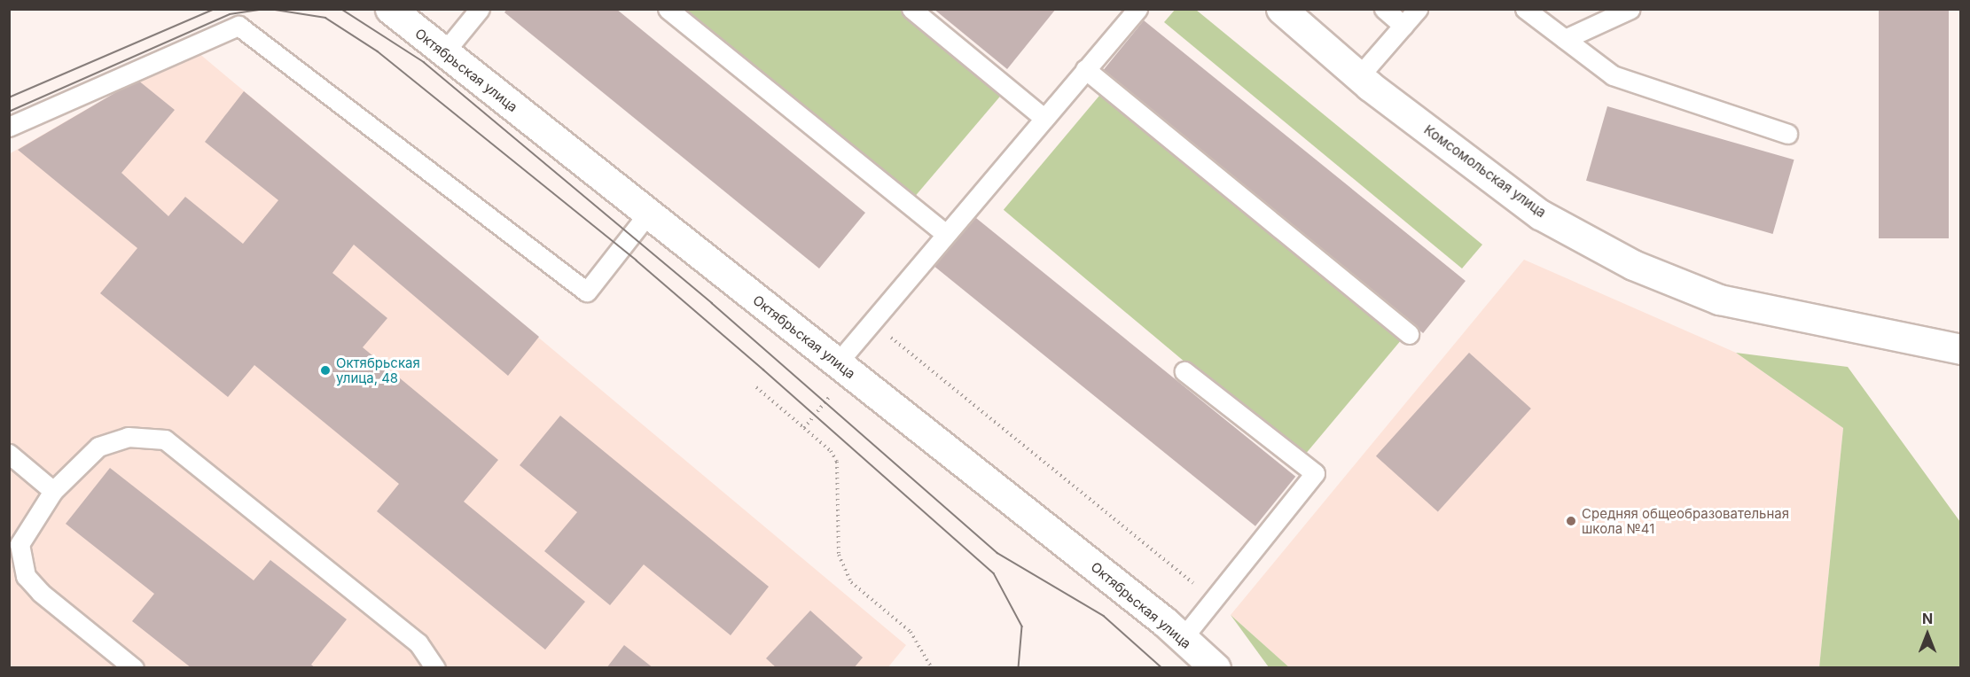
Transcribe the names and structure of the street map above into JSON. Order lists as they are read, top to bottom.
{
  "streets": {
    "street": ["Октябрьская улица", "Комсомольская улица"]
  },
  "places": ["Октябрьская улица, 48", "Средняя общеобразовательная школа №41"],
  "north": "top"
}
